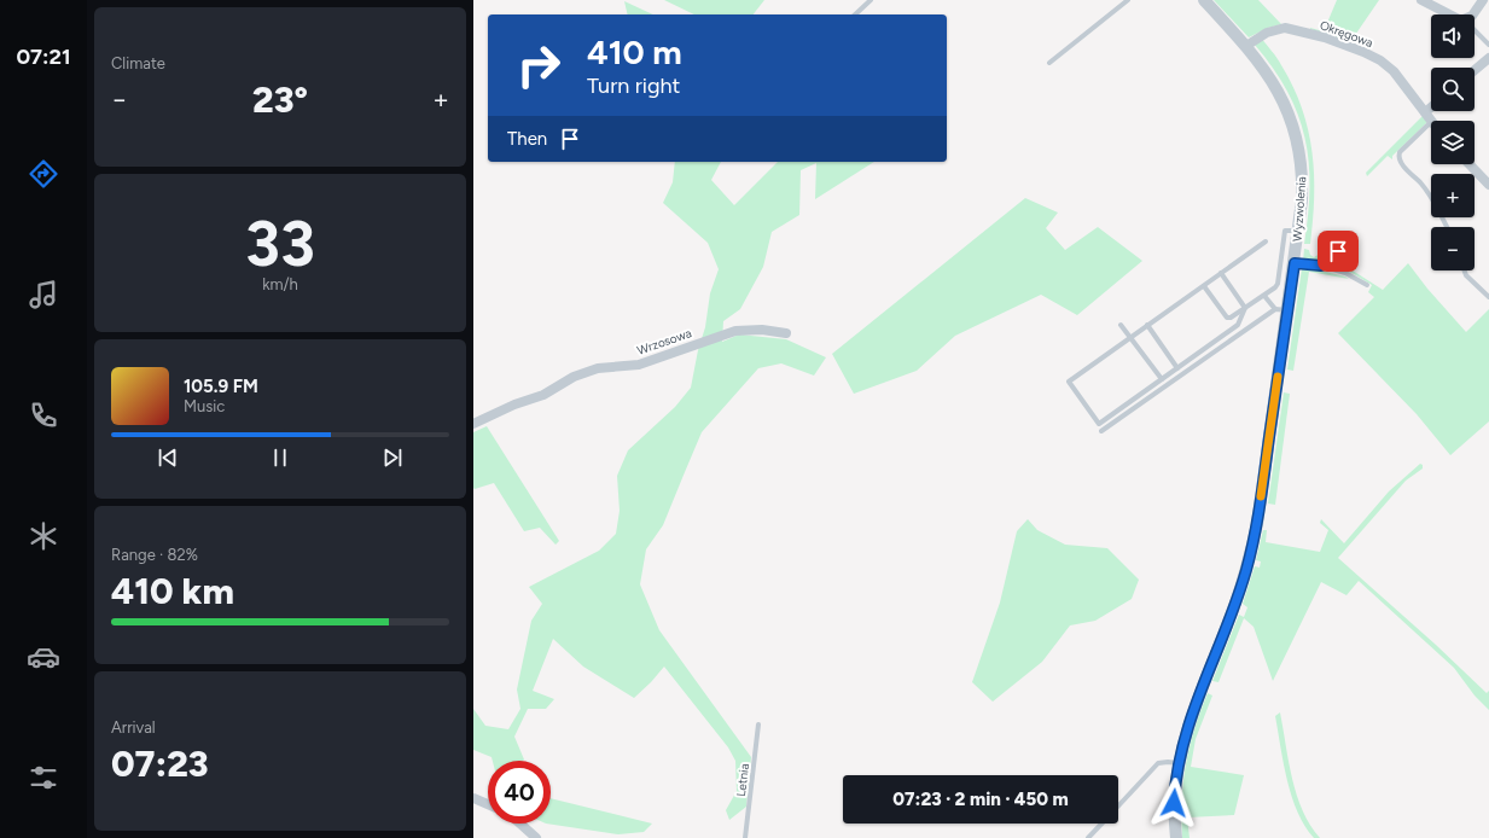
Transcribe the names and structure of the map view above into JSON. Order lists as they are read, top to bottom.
{
  "streets": {
    "street": ["Okręgowa", "Wyzwolenia", "Wrzosowa"],
    "lane": ["Letnia"]
  },
  "crossings": [
    ["Okręgowa", "Wyzwolenia"]
  ],
  "page": {
    "tabs": "07:21",
    "tile": [
      "Climate",
      ["33", "km/h"],
      ["Range · 82%", "410 km"],
      ["Arrival", "07:23"]
    ],
    "map_buttons": ["+", "−"],
    "turn": ["410 m", "Turn right"],
    "heat": ["−", "23°", "+"],
    "then": "Then",
    "song": ["105.9 FM", "Music"],
    "limit": "40",
    "trip": "07:23 · 2 min · 450 m"
  }
}
